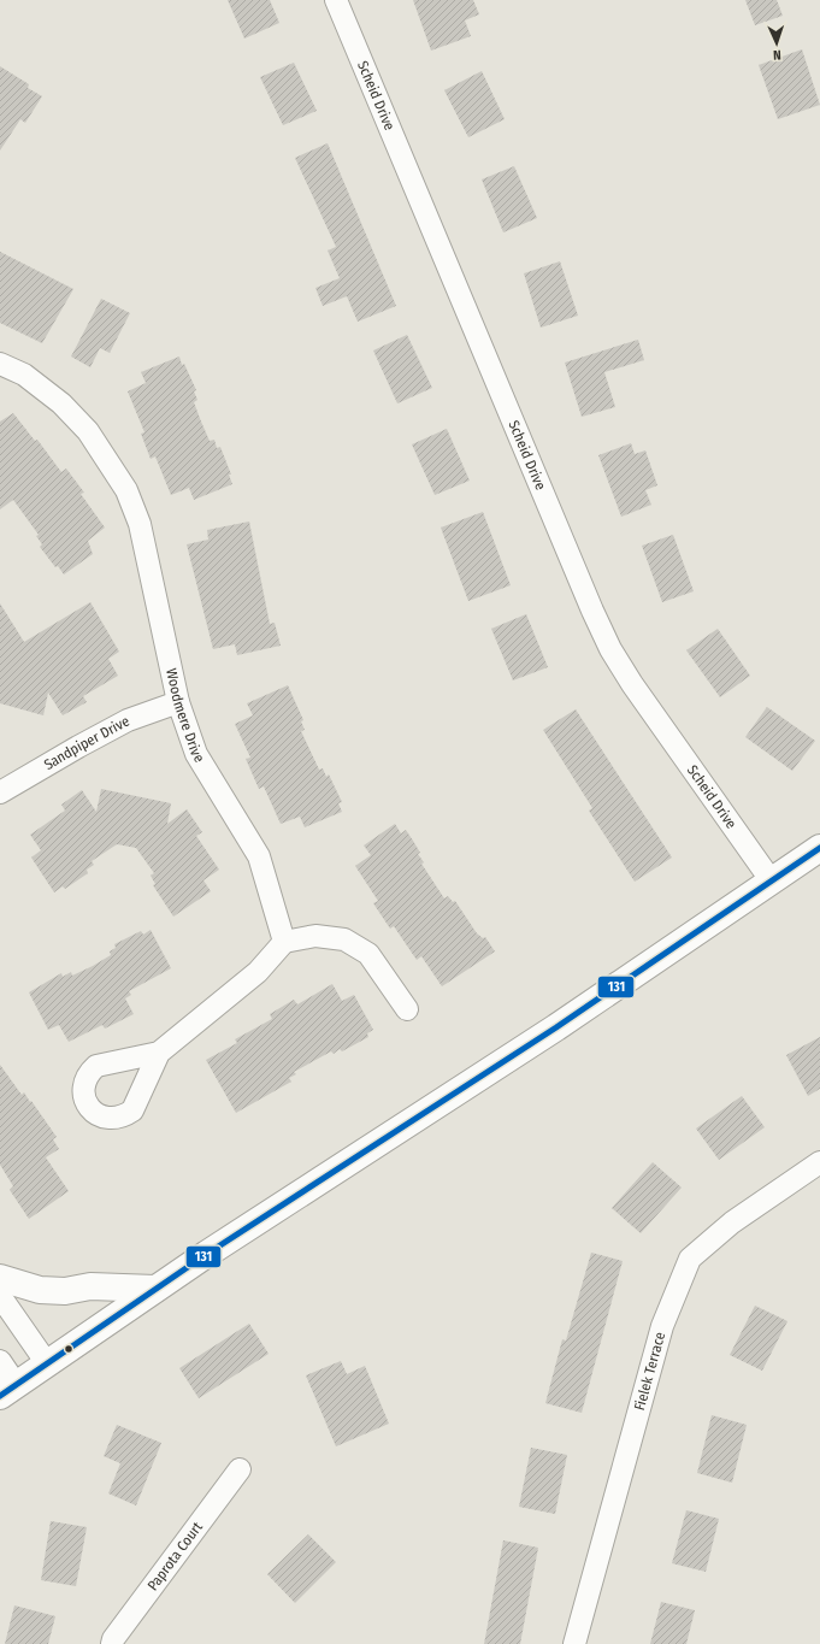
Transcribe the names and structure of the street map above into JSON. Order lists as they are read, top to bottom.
{
  "streets": {
    "street": [
      "Scheid Drive",
      "Woodmere Drive",
      "Sandpiper Drive",
      "Fielek Terrace",
      "Paprota Court"
    ]
  },
  "crossings": [
    ["Woodmere Drive", "Sandpiper Drive"]
  ],
  "lines": ["transit line 131"],
  "north": "bottom"
}
